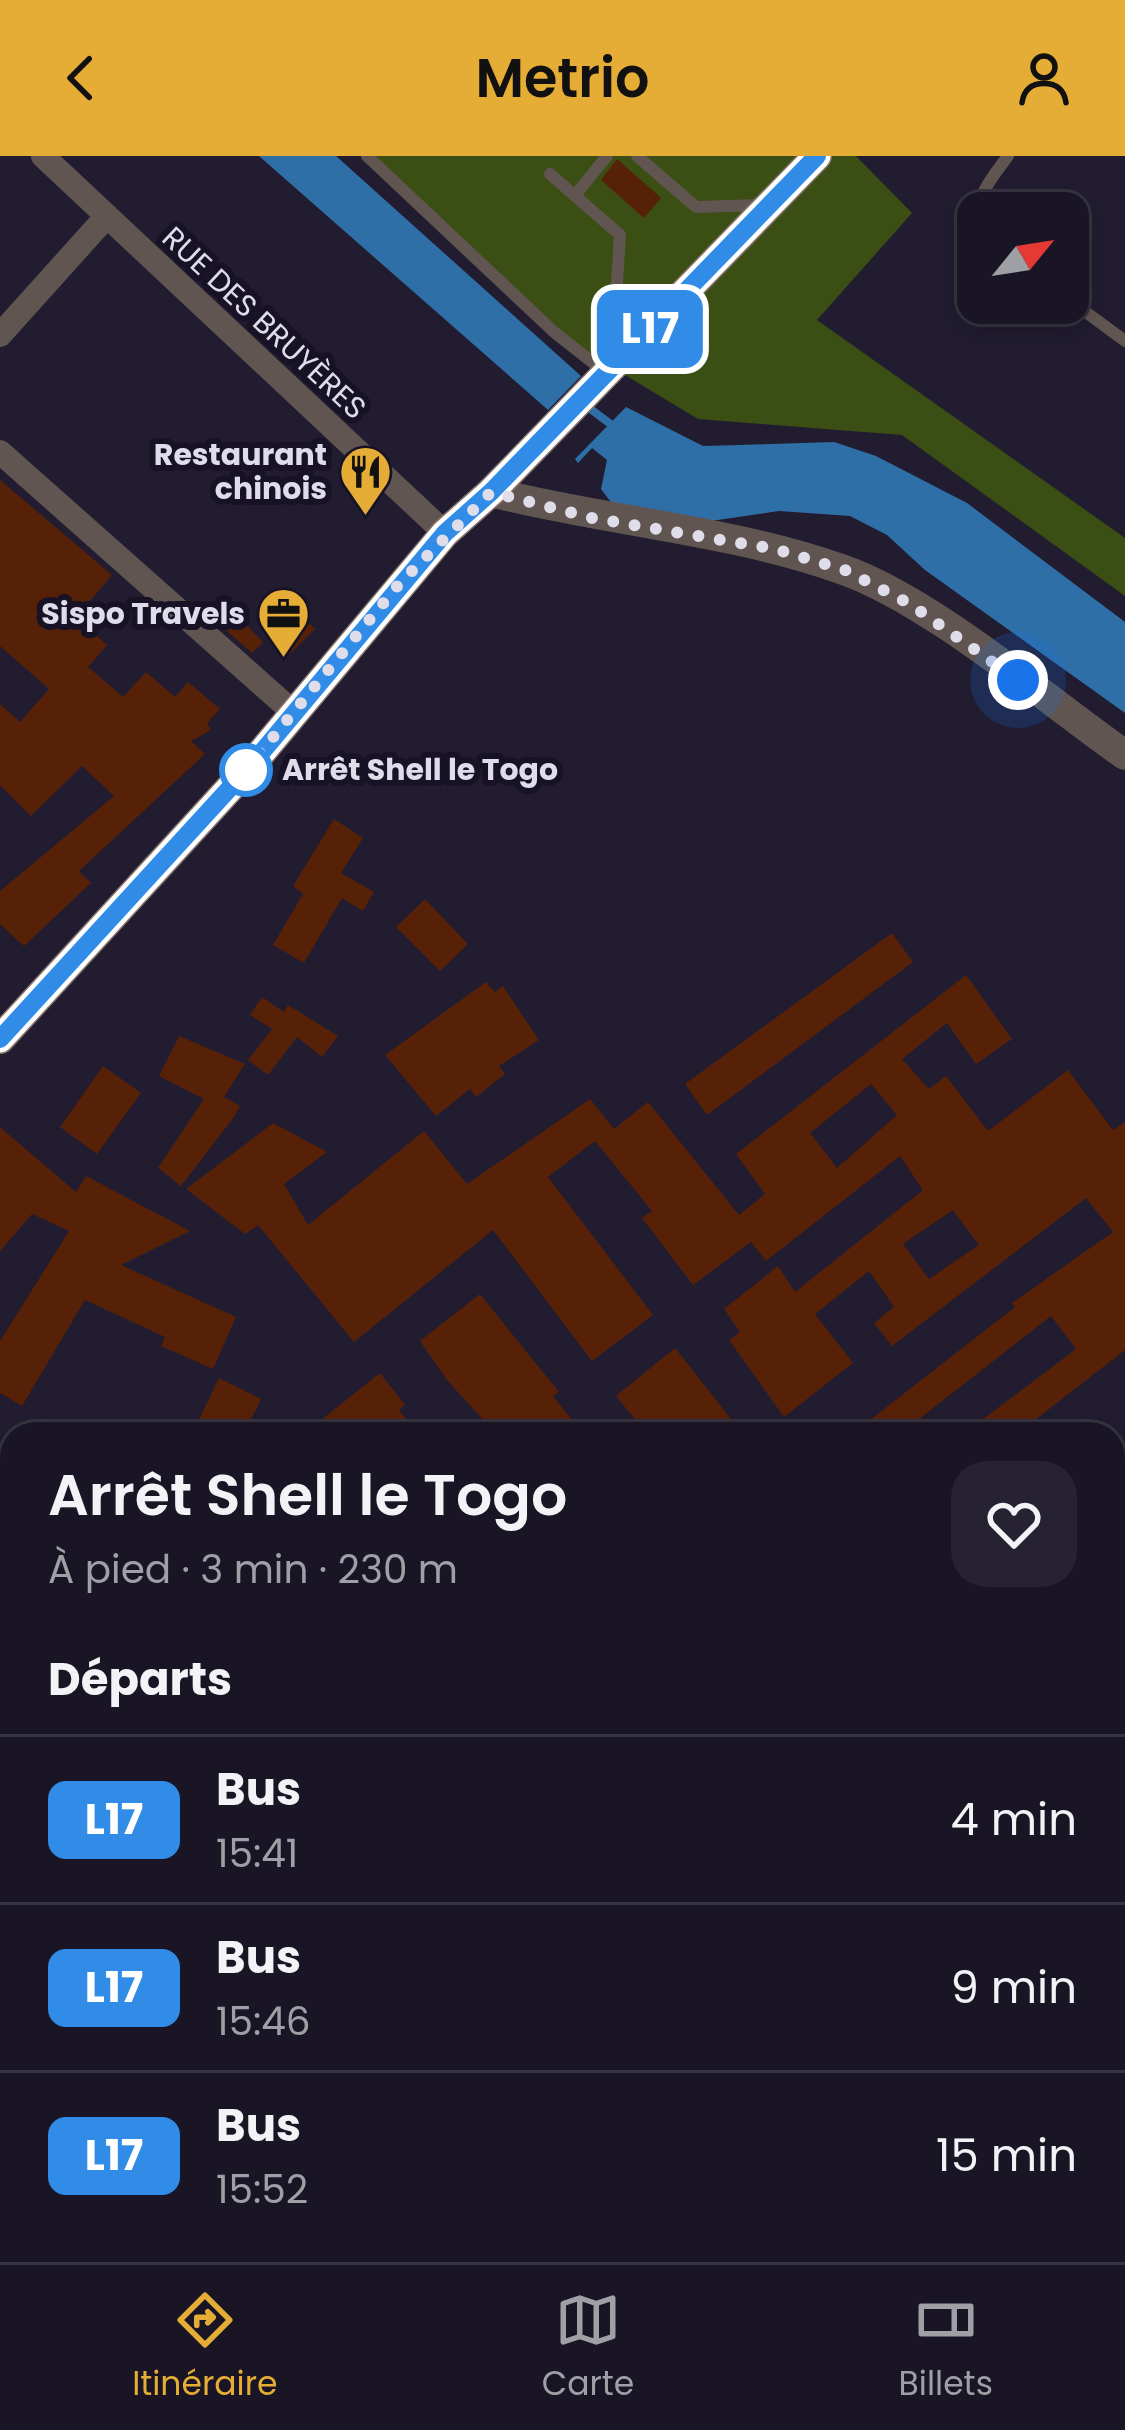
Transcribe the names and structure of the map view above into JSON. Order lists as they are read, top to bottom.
{
  "streets": {
    "street": ["RUE DES BRUYÈRES"]
  },
  "places": {
    "restaurant": ["Restaurant chinois"],
    "office": ["Sispo Travels"],
    "other": ["Arrêt Shell le Togo"]
  },
  "lines": ["bus line L17"],
  "north": "top right",
  "page": {
    "header": "Metrio",
    "on_map": "L17",
    "heading": [
      ["Arrêt Shell le Togo", "À pied · 3 min · 230 m"],
      "Départs"
    ],
    "list": [
      {
        "mark": "L17",
        "name": "Bus",
        "note": "15:41",
        "value": "4 min"
      },
      {
        "mark": "L17",
        "name": "Bus",
        "note": "15:46",
        "value": "9 min"
      },
      {
        "mark": "L17",
        "name": "Bus",
        "note": "15:52",
        "value": "15 min"
      }
    ],
    "tabs": ["Itinéraire", "Carte", "Billets"]
  }
}
